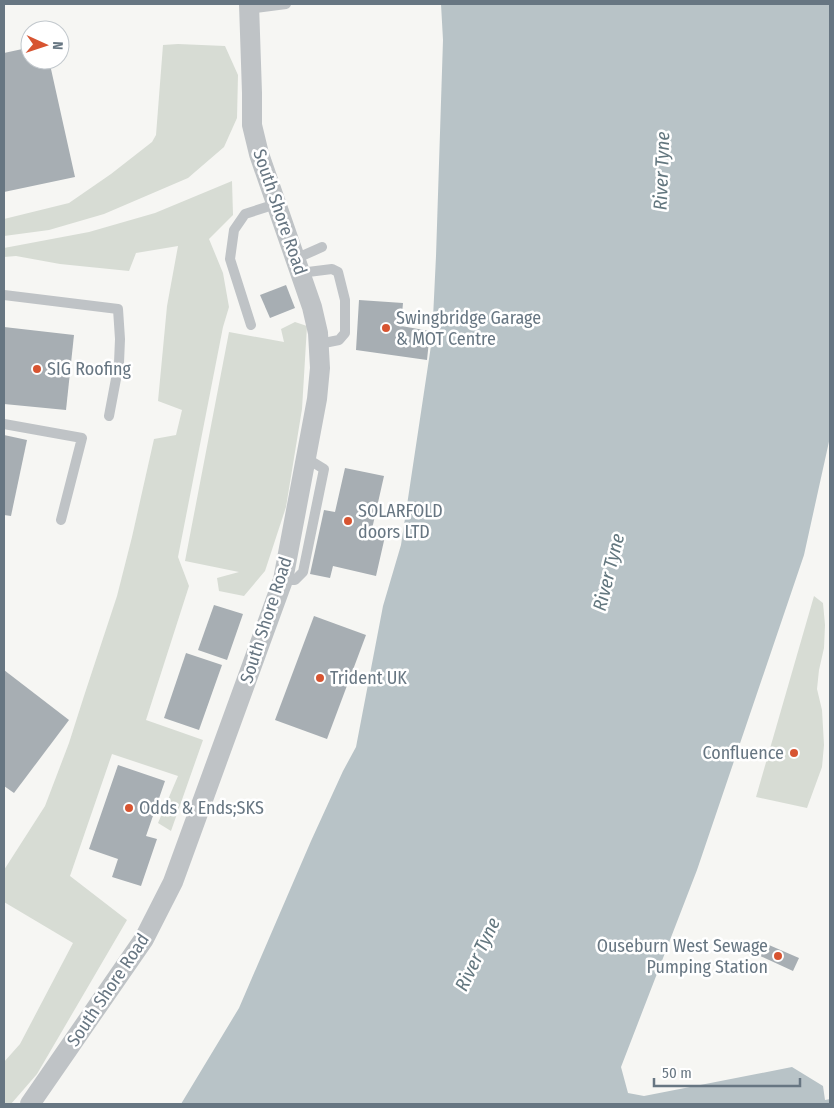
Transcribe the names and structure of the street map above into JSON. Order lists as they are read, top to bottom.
{
  "streets": {
    "street": ["South Shore Road"]
  },
  "water": ["River Tyne"],
  "places": [
    "Swingbridge Garage & MOT Centre",
    "SIG Roofing",
    "SOLARFOLD doors LTD",
    "Trident UK",
    "Confluence",
    "Odds & Ends;SKS",
    "Ouseburn West Sewage Pumping Station"
  ],
  "scale_bar": "50 m",
  "north": "right"
}
